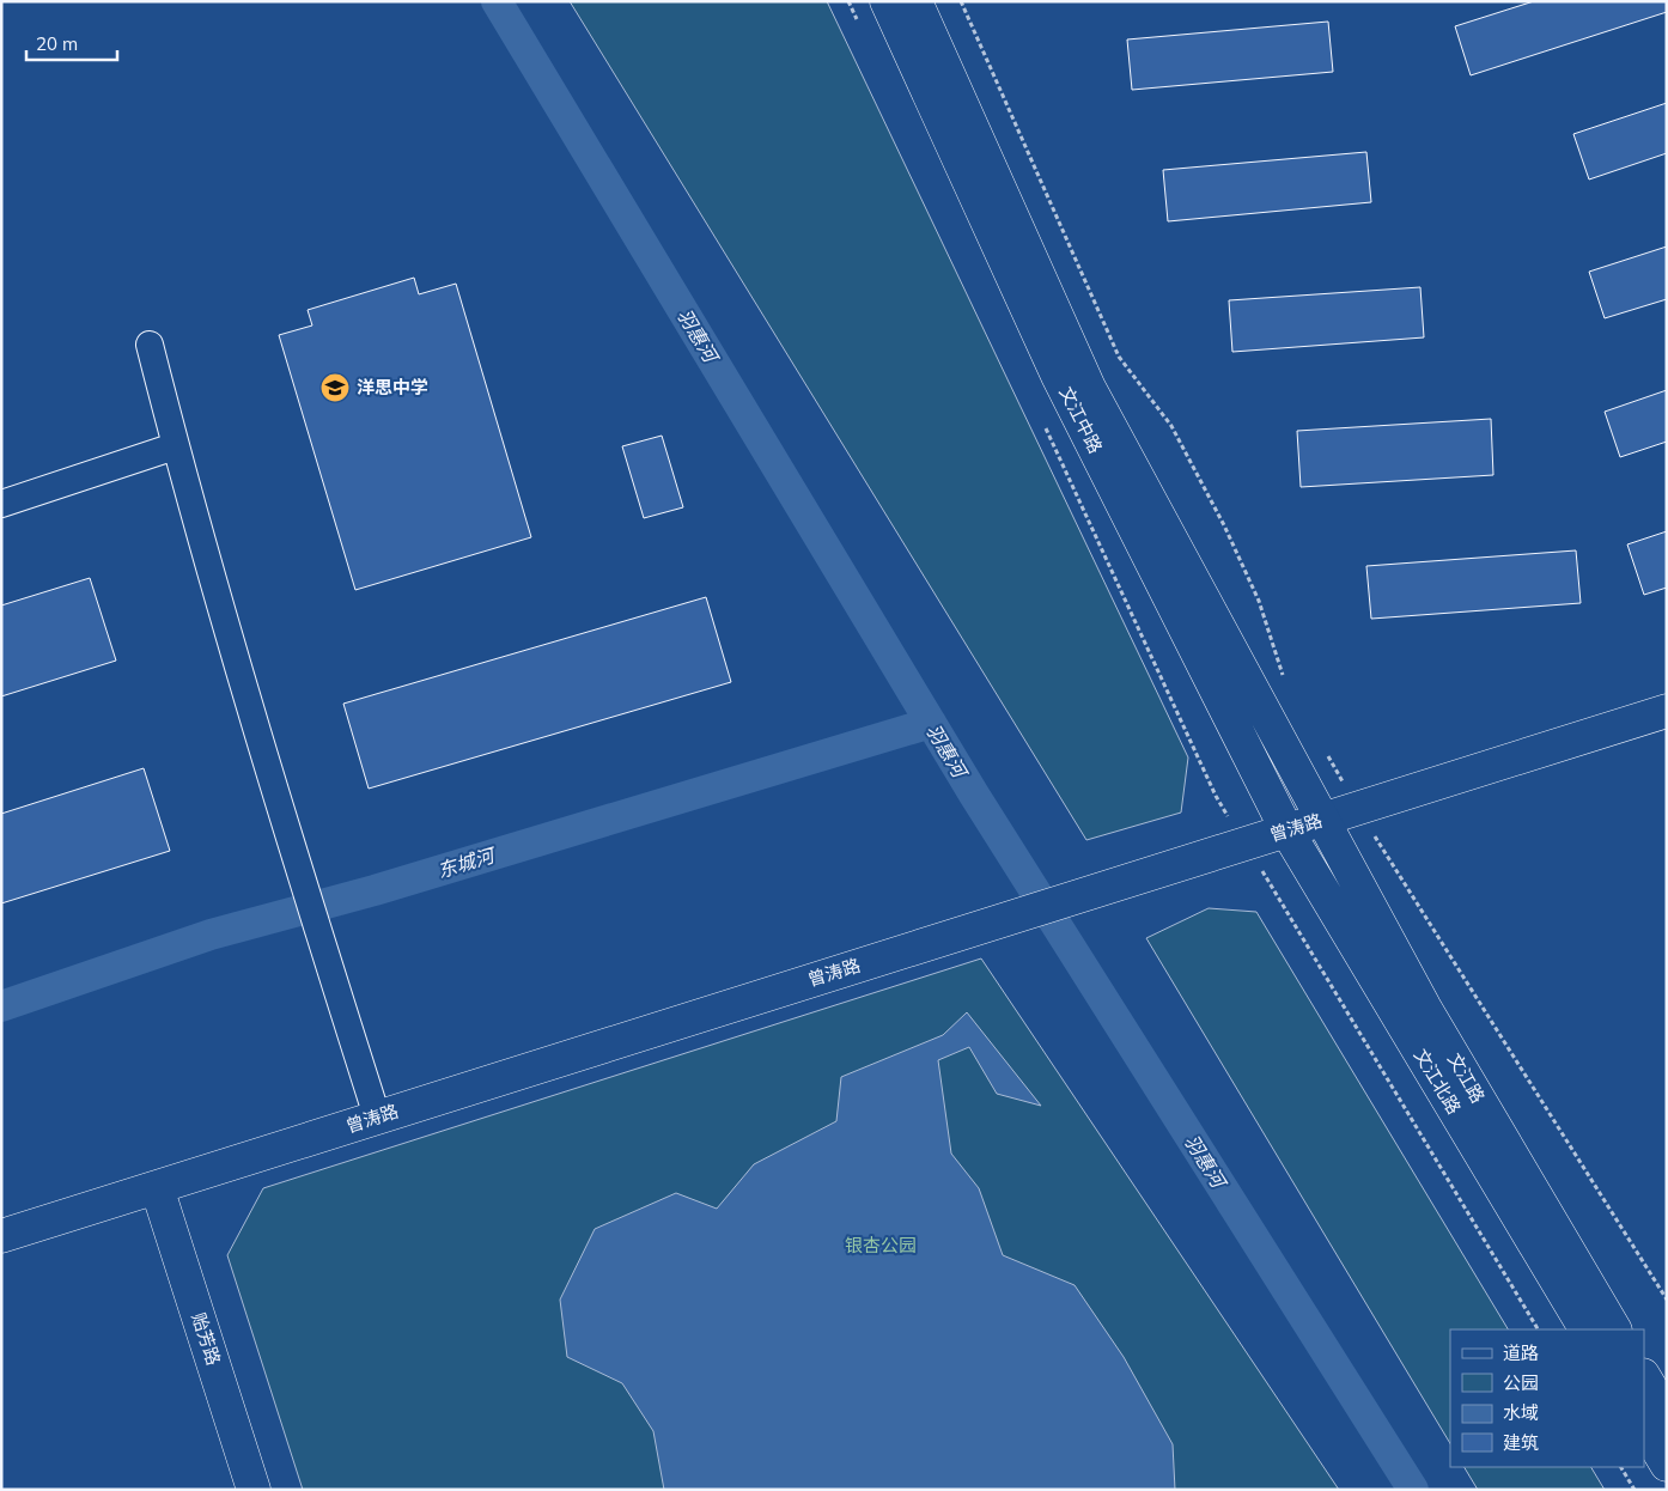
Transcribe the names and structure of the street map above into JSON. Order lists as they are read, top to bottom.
{
  "streets": {
    "main road": [
      "文江中路",
      "曾涛路",
      "文江路",
      "文江北路",
      "贻芳路"
    ]
  },
  "crossings": [
    ["文江中路", "曾涛路"],
    ["文江中路", "文江路"],
    ["文江中路", "文江北路"],
    ["曾涛路", "文江路"],
    ["曾涛路", "文江北路"],
    ["曾涛路", "贻芳路"]
  ],
  "water": ["羽惠河", "东城河"],
  "parks": ["银杏公园"],
  "places": {
    "school or university": ["洋思中学"]
  },
  "legend": [
    "道路",
    "公园",
    "水域",
    "建筑"
  ],
  "scale_bar": "20 m"
}
